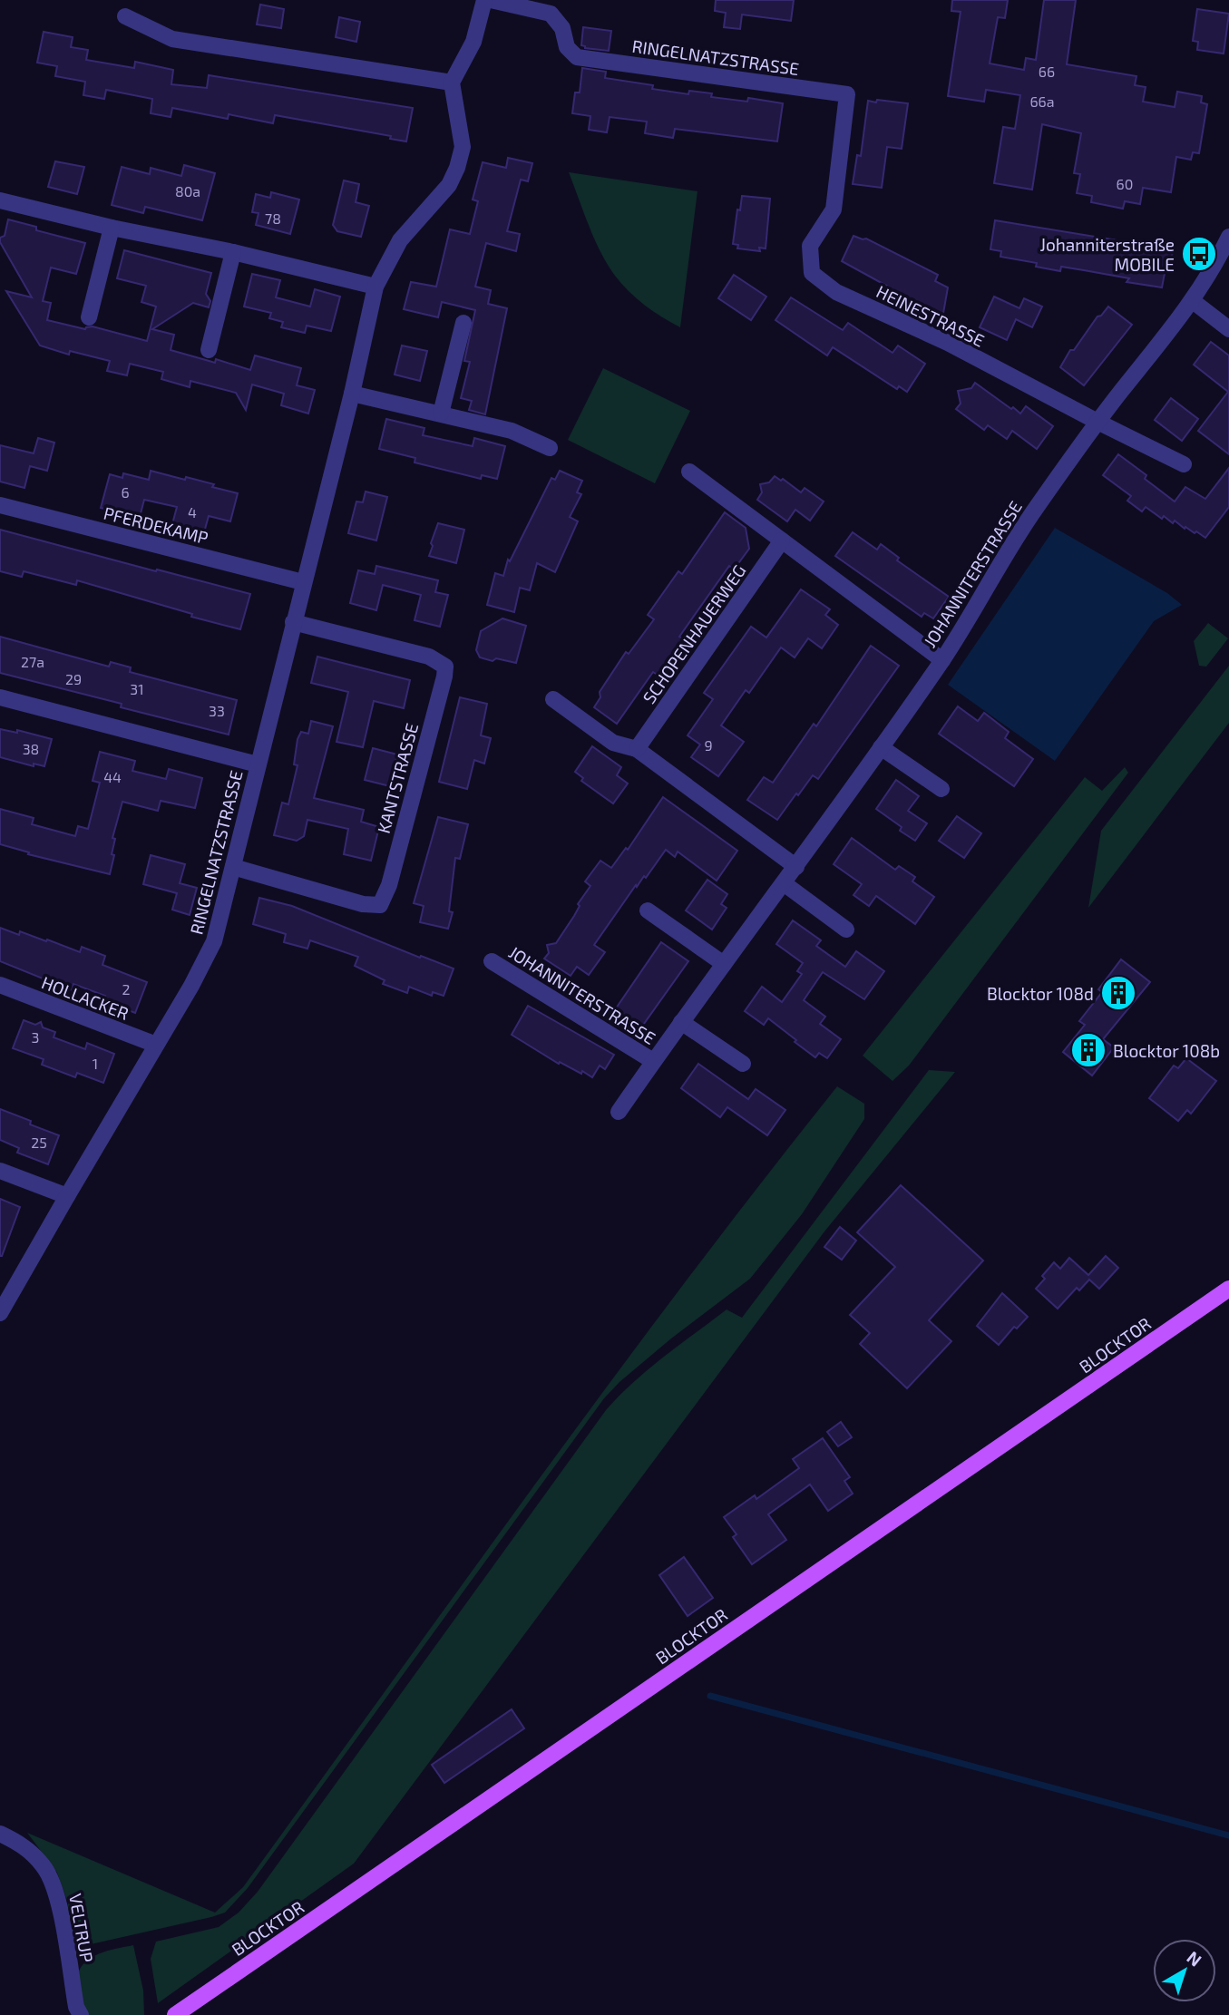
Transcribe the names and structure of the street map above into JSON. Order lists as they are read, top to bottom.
{
  "streets": {
    "main road": ["BLOCKTOR"],
    "street": [
      "RINGELNATZSTRASSE",
      "HEINESTRASSE",
      "PFERDEKAMP",
      "JOHANNITERSTRASSE",
      "SCHOPENHAUERWEG",
      "KANTSTRASSE",
      "HOLLACKER",
      "VELTRUP"
    ]
  },
  "crossings": [
    ["RINGELNATZSTRASSE", "HEINESTRASSE"],
    ["RINGELNATZSTRASSE", "PFERDEKAMP"],
    ["RINGELNATZSTRASSE", "KANTSTRASSE"],
    ["RINGELNATZSTRASSE", "HOLLACKER"],
    ["HEINESTRASSE", "JOHANNITERSTRASSE"]
  ],
  "places": {
    "bus stop": ["Johanniterstraße MOBILE"],
    "building": ["Blocktor 108d", "Blocktor 108b"]
  },
  "house_numbers": [
    "66",
    "66a",
    "60",
    "80a",
    "78",
    "6",
    "4",
    "27a",
    "29",
    "31",
    "33",
    "9",
    "38",
    "44",
    "2",
    "3",
    "1",
    "25"
  ],
  "north": "top right"
}
